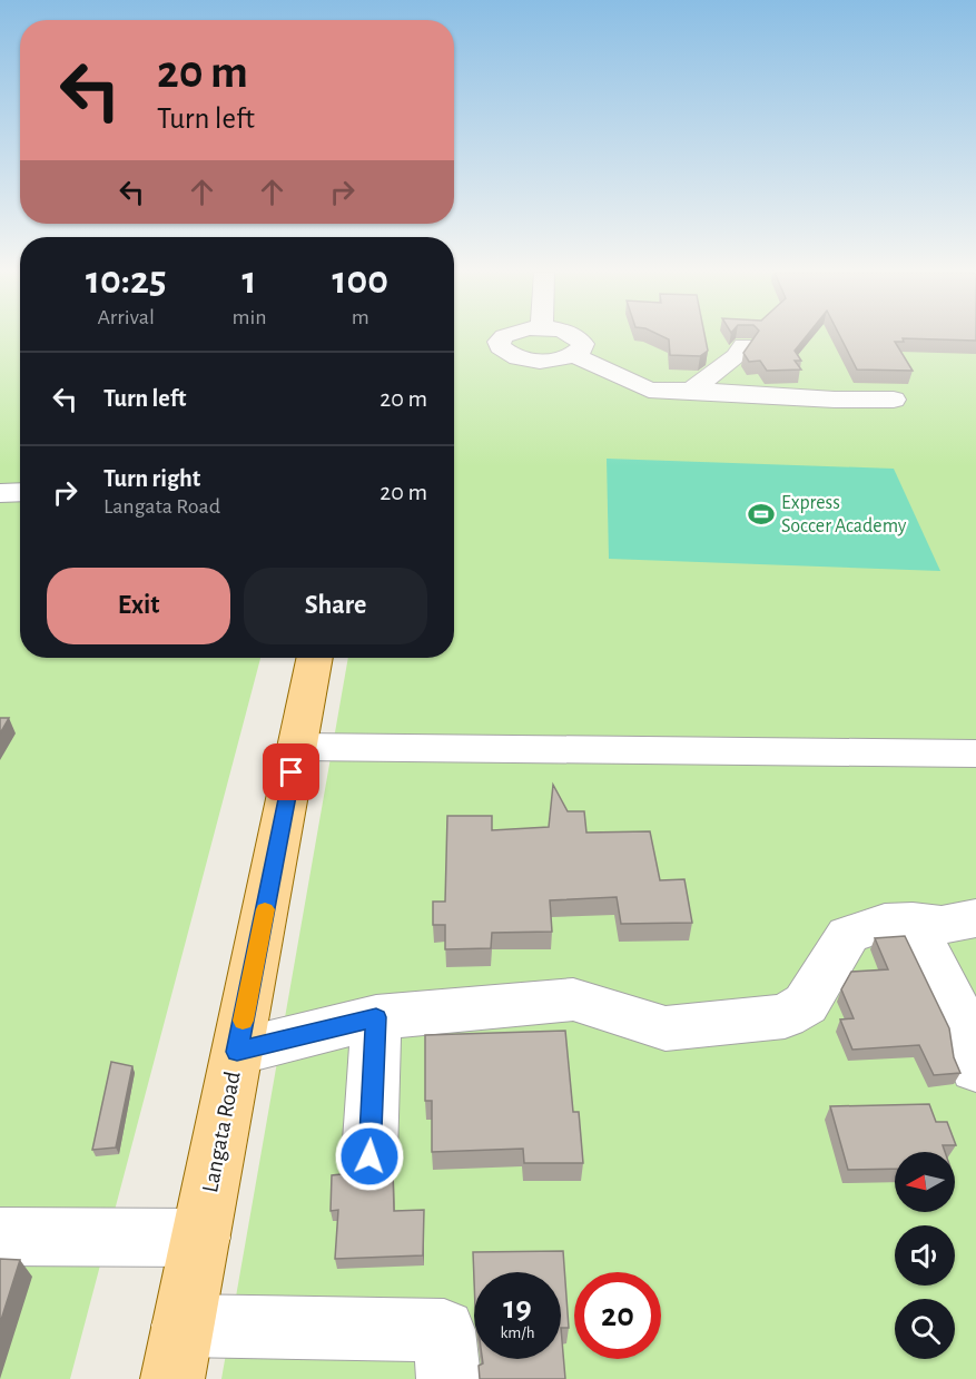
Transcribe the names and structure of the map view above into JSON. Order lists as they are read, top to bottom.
{
  "streets": {
    "main road": ["Langata Road"]
  },
  "places": {
    "sports": ["Express Soccer Academy"]
  },
  "north": "left",
  "page": {
    "turn": ["20 m", "Turn left"],
    "eta": [
      "10:25",
      "Arrival",
      "1",
      "min",
      "100",
      "m"
    ],
    "list": [
      {
        "name": "Turn left",
        "value": "20 m"
      },
      {
        "name": "Turn right",
        "note": "Langata Road",
        "value": "20 m"
      }
    ],
    "buttons": ["Exit", "Share"],
    "speed": "19 km/h",
    "limit": "20"
  }
}
